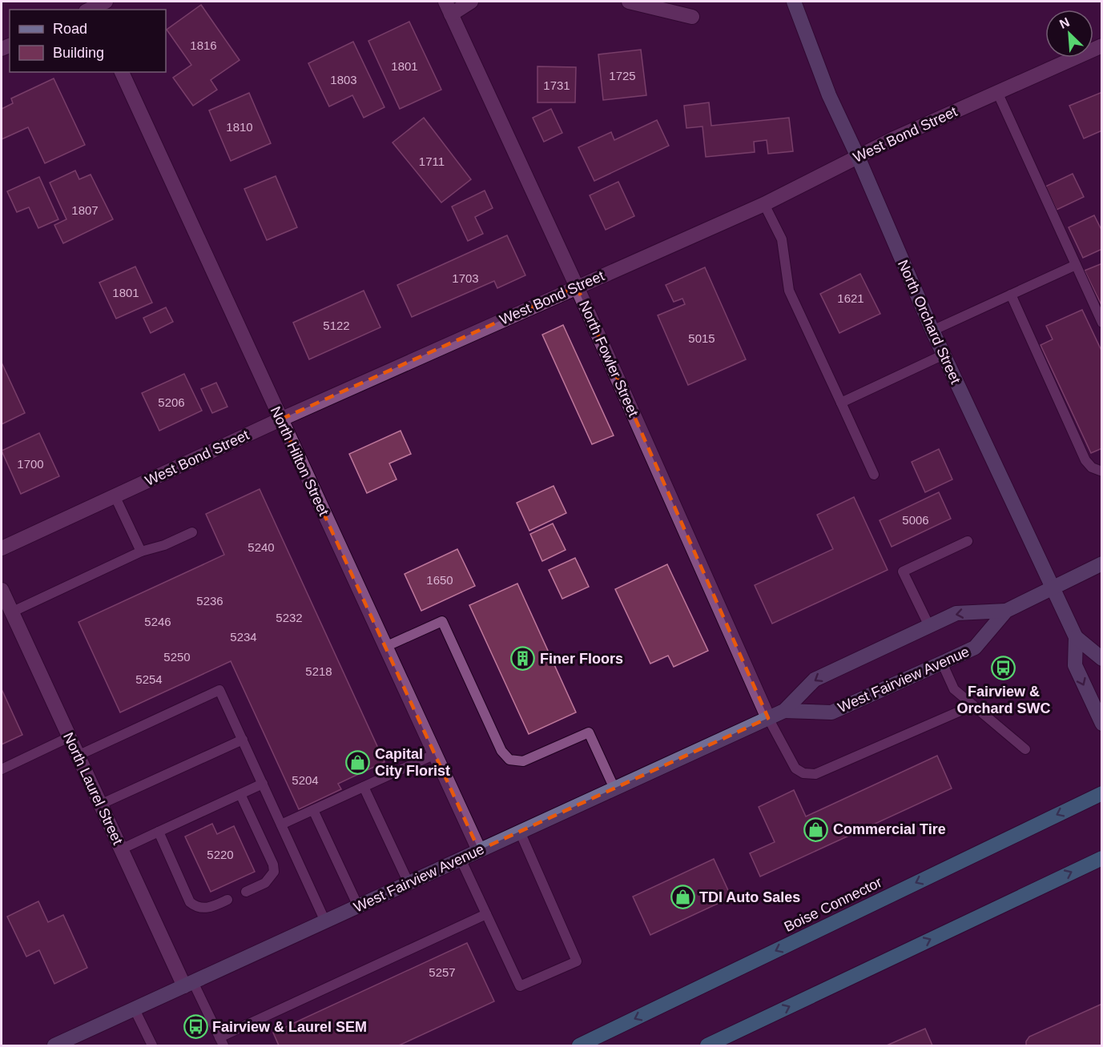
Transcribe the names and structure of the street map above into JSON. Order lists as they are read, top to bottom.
{
  "streets": {
    "highway": ["Boise Connector"],
    "main road": ["North Orchard Street", "West Fairview Avenue"],
    "street": [
      "West Bond Street",
      "North Fowler Street",
      "North Hilton Street",
      "North Laurel Street"
    ]
  },
  "crossings": [
    ["West Bond Street", "North Orchard Street"],
    ["West Bond Street", "North Fowler Street"],
    ["West Bond Street", "North Hilton Street"],
    ["North Orchard Street", "West Fairview Avenue"],
    ["North Fowler Street", "West Fairview Avenue"],
    ["North Hilton Street", "West Fairview Avenue"],
    ["West Fairview Avenue", "North Laurel Street"]
  ],
  "places": {
    "building": ["Finer Floors"],
    "bus stop": ["Fairview & Orchard SWC", "Fairview & Laurel SEM"],
    "shop": ["Capital City Florist", "Commercial Tire", "TDI Auto Sales"]
  },
  "house_numbers": [
    "1816",
    "1801",
    "1725",
    "1803",
    "1731",
    "1810",
    "1711",
    "1807",
    "1703",
    "1801",
    "1621",
    "5122",
    "5015",
    "5206",
    "1700",
    "5006",
    "5240",
    "1650",
    "5236",
    "5232",
    "5246",
    "5234",
    "5250",
    "5218",
    "5254",
    "5204",
    "5220",
    "5257"
  ],
  "legend": ["Road", "Building"],
  "north": "top left"
}
